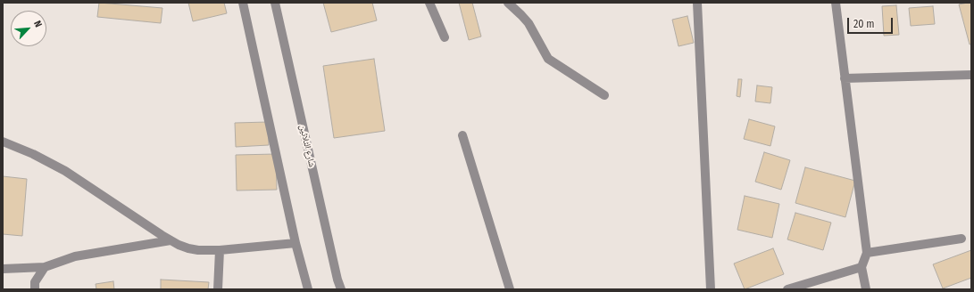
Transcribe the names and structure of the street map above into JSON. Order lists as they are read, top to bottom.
{
  "streets": {
    "street": ["شارع الثلاثين"]
  },
  "scale_bar": "20 m",
  "north": "top right"
}
